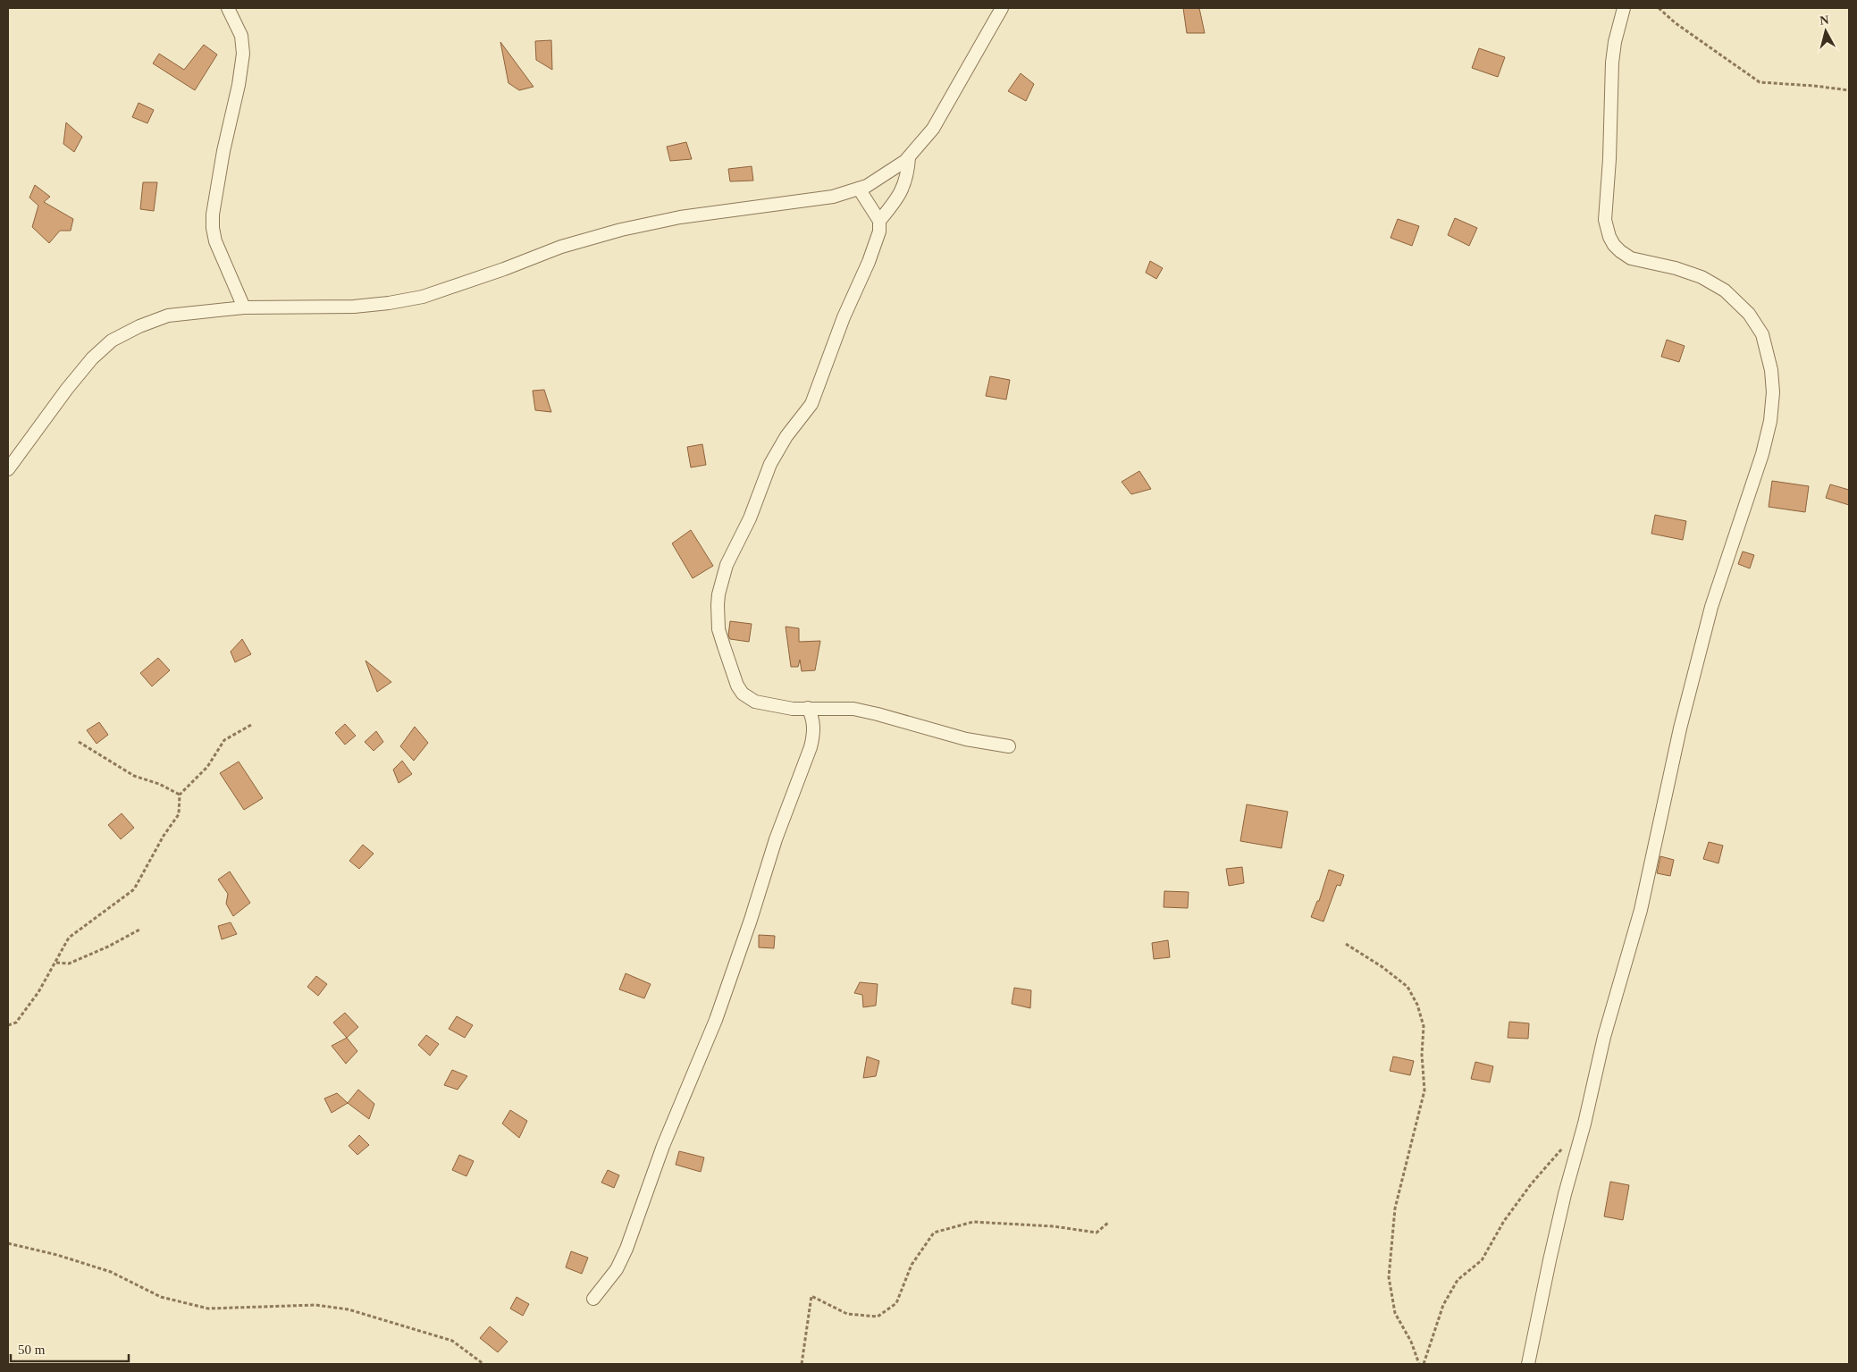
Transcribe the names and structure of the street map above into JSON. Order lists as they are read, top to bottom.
{
  "scale_bar": "50 m",
  "north": "top"
}
